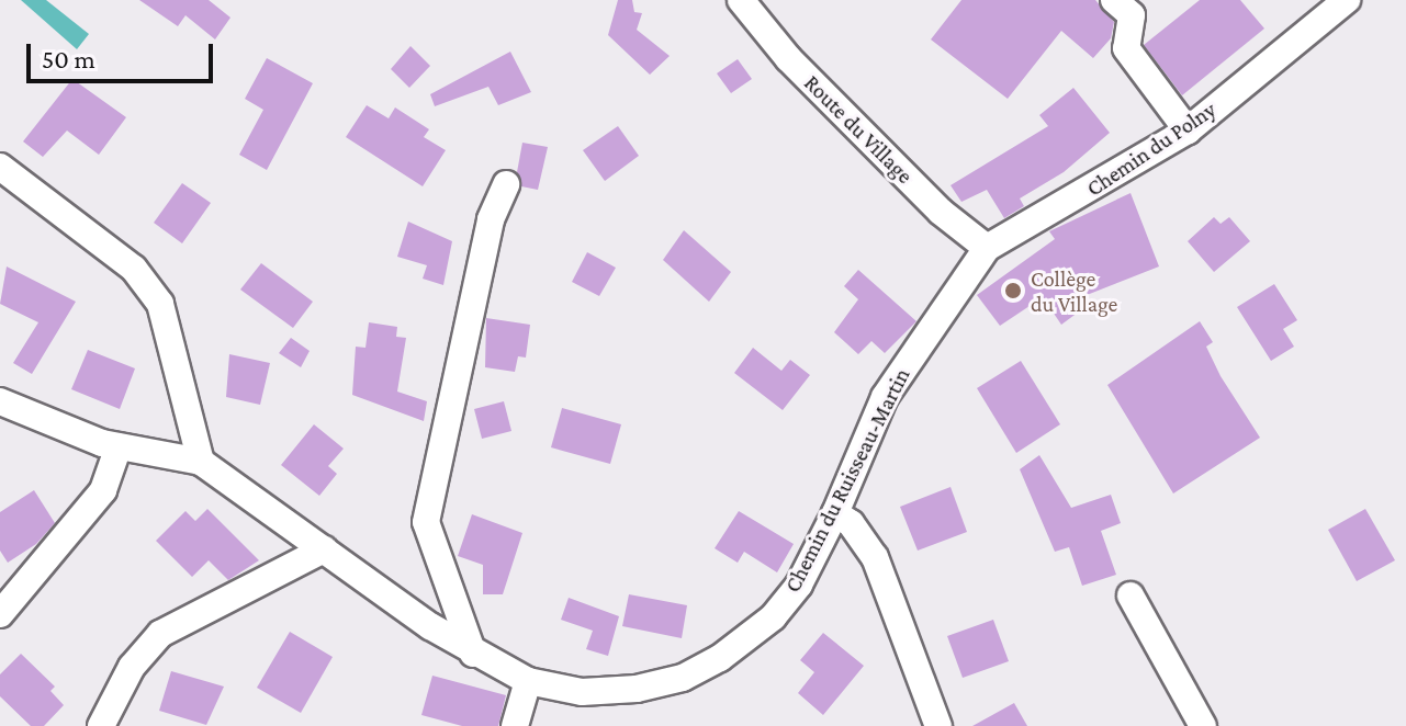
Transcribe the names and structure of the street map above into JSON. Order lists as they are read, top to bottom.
{
  "streets": {
    "street": ["Route du Village", "Chemin du Polny", "Chemin du Ruisseau-Martin"]
  },
  "crossings": [
    ["Route du Village", "Chemin du Polny"],
    ["Route du Village", "Chemin du Ruisseau-Martin"],
    ["Chemin du Polny", "Chemin du Ruisseau-Martin"]
  ],
  "places": ["Collège du Village"],
  "scale_bar": "50 m"
}
